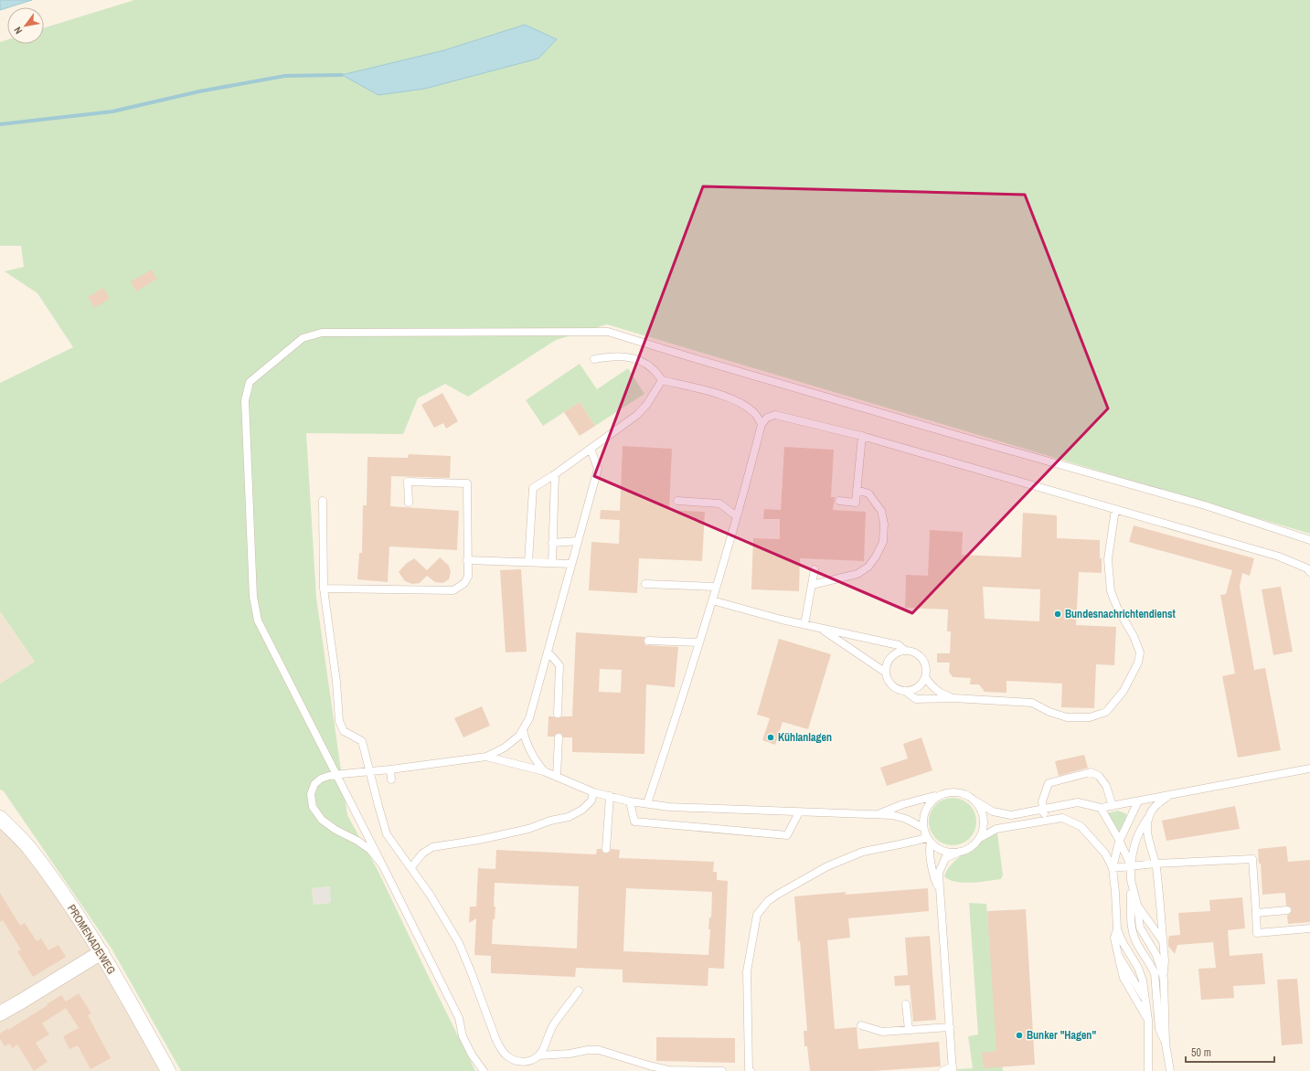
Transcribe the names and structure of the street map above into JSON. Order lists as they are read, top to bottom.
{
  "streets": {
    "street": ["PROMENADEWEG"]
  },
  "places": ["Bundesnachrichtendienst", "Kühlanlagen", "Bunker \"Hagen\""],
  "scale_bar": "50 m",
  "north": "bottom left"
}
